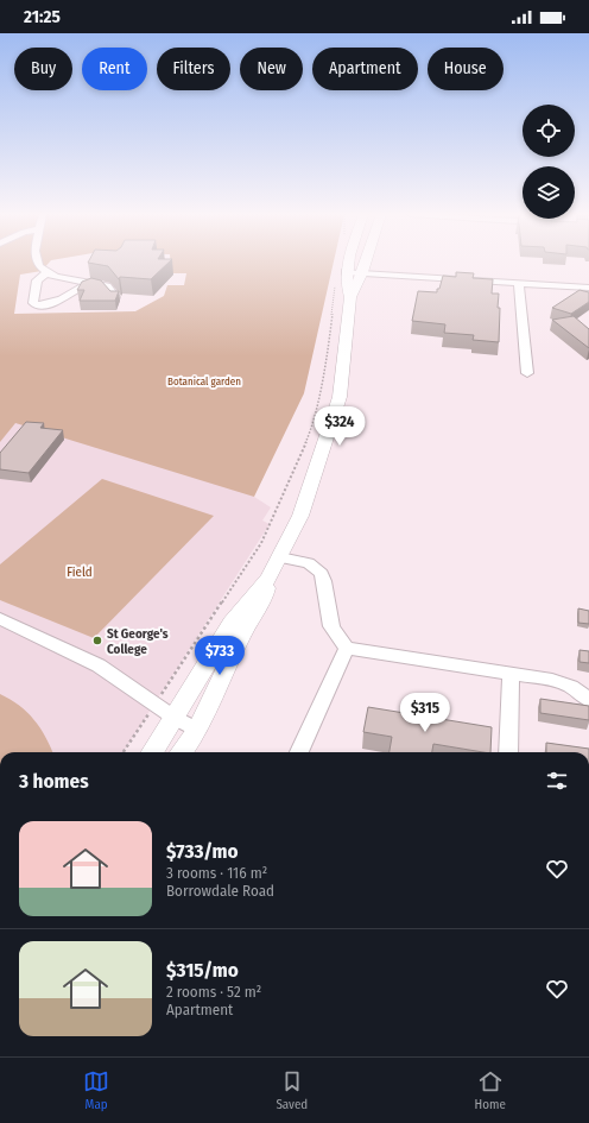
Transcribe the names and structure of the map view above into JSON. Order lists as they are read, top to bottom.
{
  "parks": ["Botanical garden", "Field"],
  "places": ["St George's College"],
  "page": {
    "status": "21:25",
    "chip": [
      "Buy",
      "Rent",
      "Filters",
      "New",
      "Apartment",
      "House"
    ],
    "price": ["$324", "$733", "$315"],
    "heading": "3 homes",
    "list": [
      {
        "name": "$733/mo",
        "note": "3 rooms · 116 m² · Borrowdale Road"
      },
      {
        "name": "$315/mo",
        "note": "2 rooms · 52 m² · Apartment"
      }
    ],
    "tabs": ["Map", "Saved", "Home"]
  }
}
